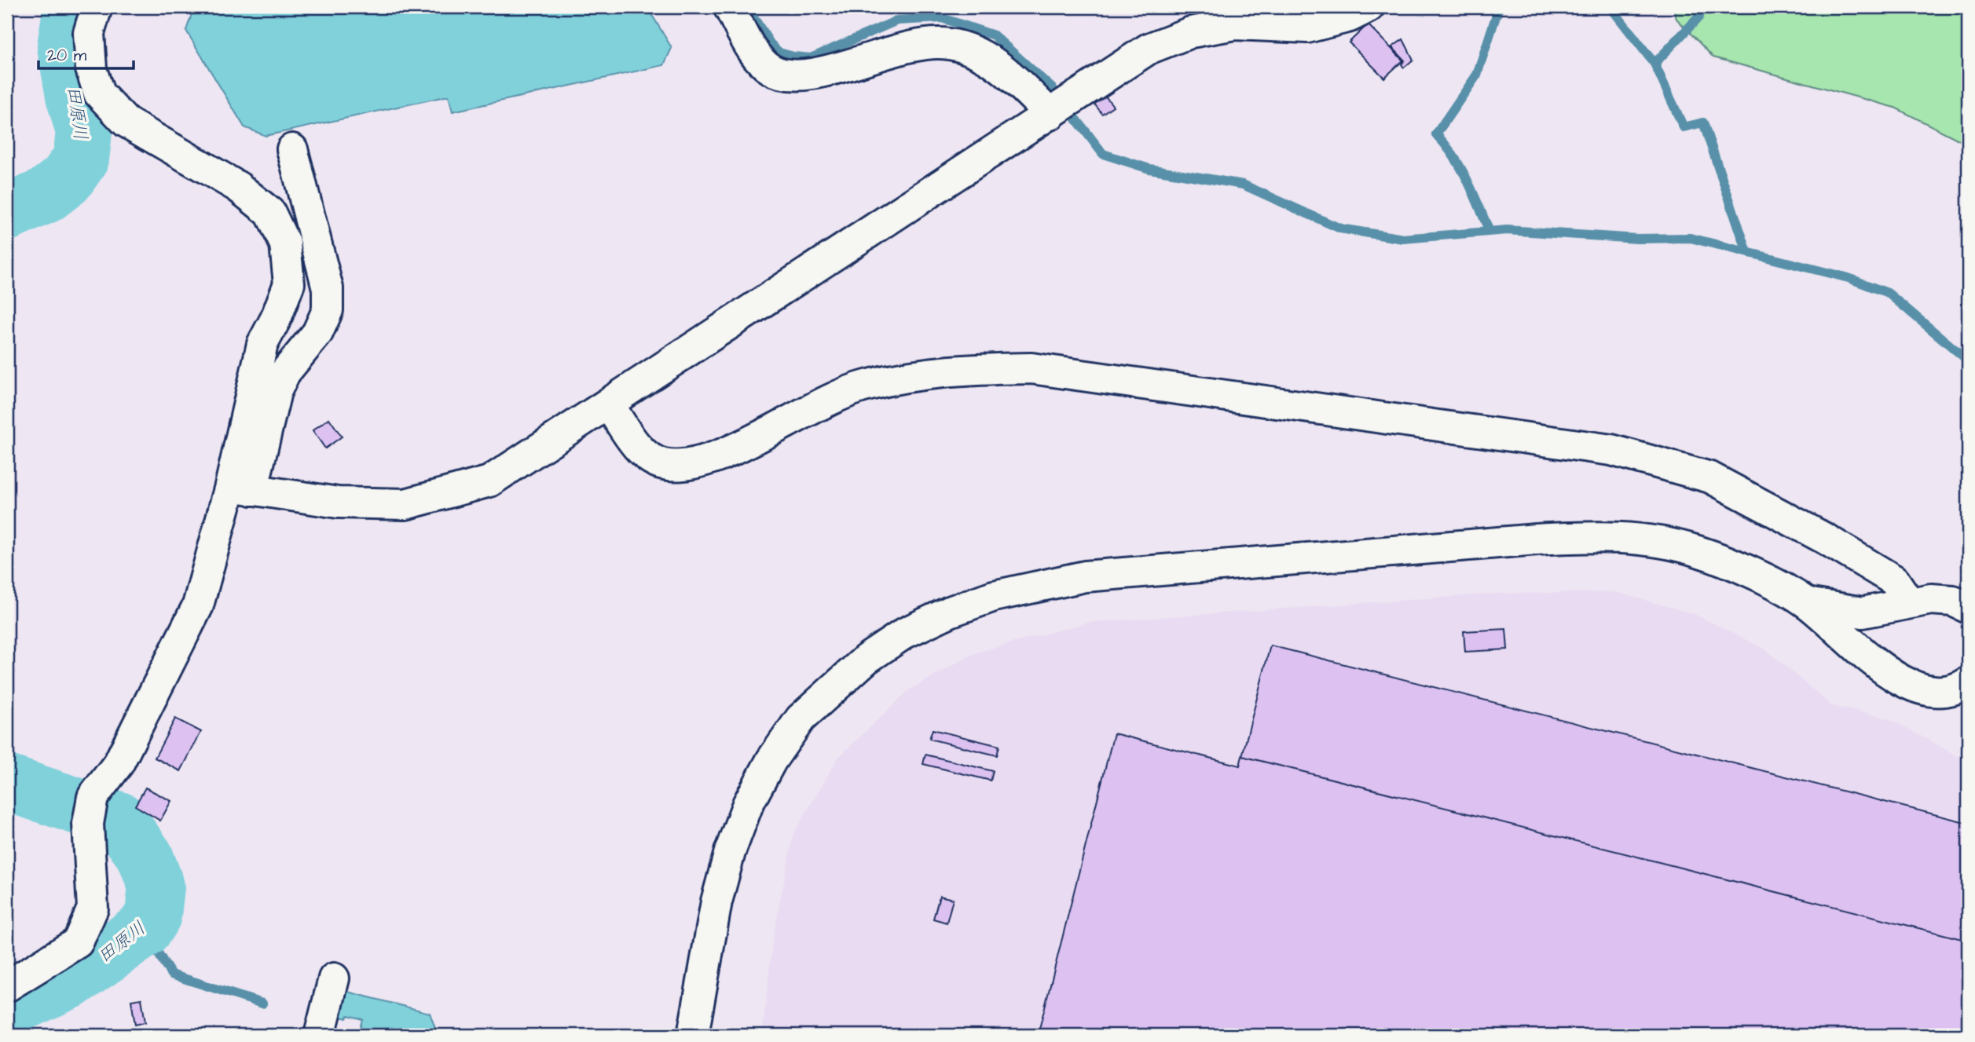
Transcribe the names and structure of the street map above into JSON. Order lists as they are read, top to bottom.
{
  "water": ["田原川"],
  "scale_bar": "20 m"
}
